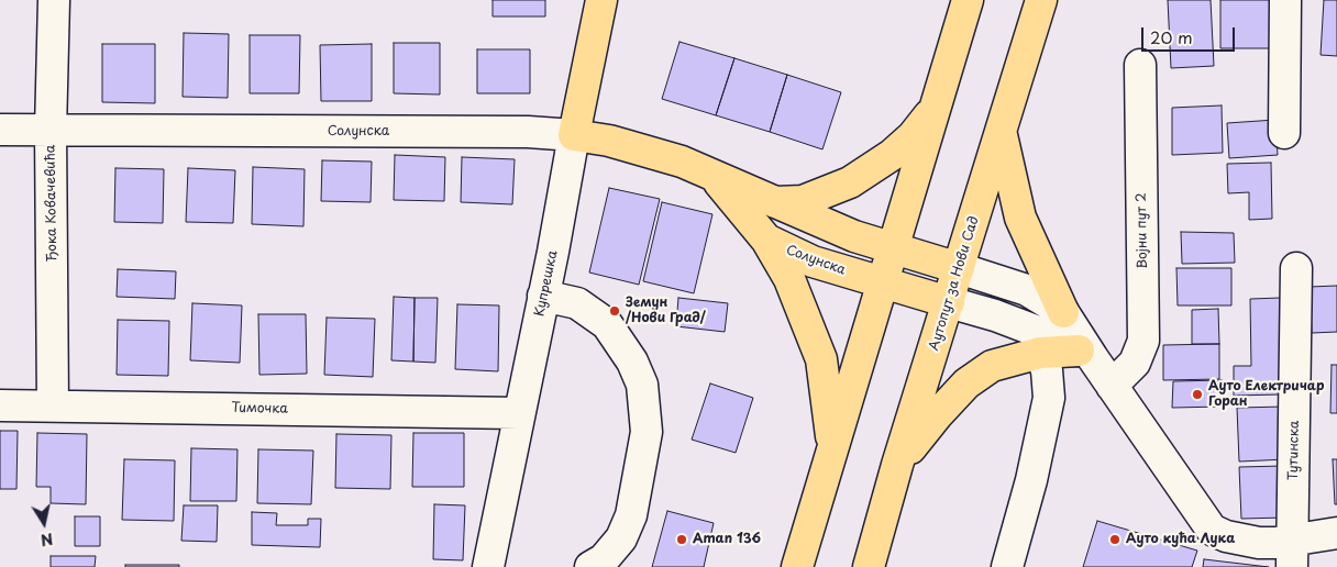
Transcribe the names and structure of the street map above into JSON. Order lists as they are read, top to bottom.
{
  "streets": {
    "main road": ["Солунска", "Купрешка", "Аутопут за Нови Сад"],
    "street": [
      "Ђока Ковачевића",
      "Војни пут 2",
      "Тимочка",
      "Тутинска"
    ]
  },
  "crossings": [
    ["Солунска", "Ђока Ковачевића"],
    ["Солунска", "Купрешка"],
    ["Солунска", "Аутопут за Нови Сад"],
    ["Ђока Ковачевића", "Тимочка"],
    ["Купрешка", "Тимочка"]
  ],
  "places": [
    "Земун /Нови Град/",
    "Ауто Електричар Горан",
    "Aman 136",
    "Ауто кућа Лука"
  ],
  "scale_bar": "20 m",
  "north": "bottom"
}
